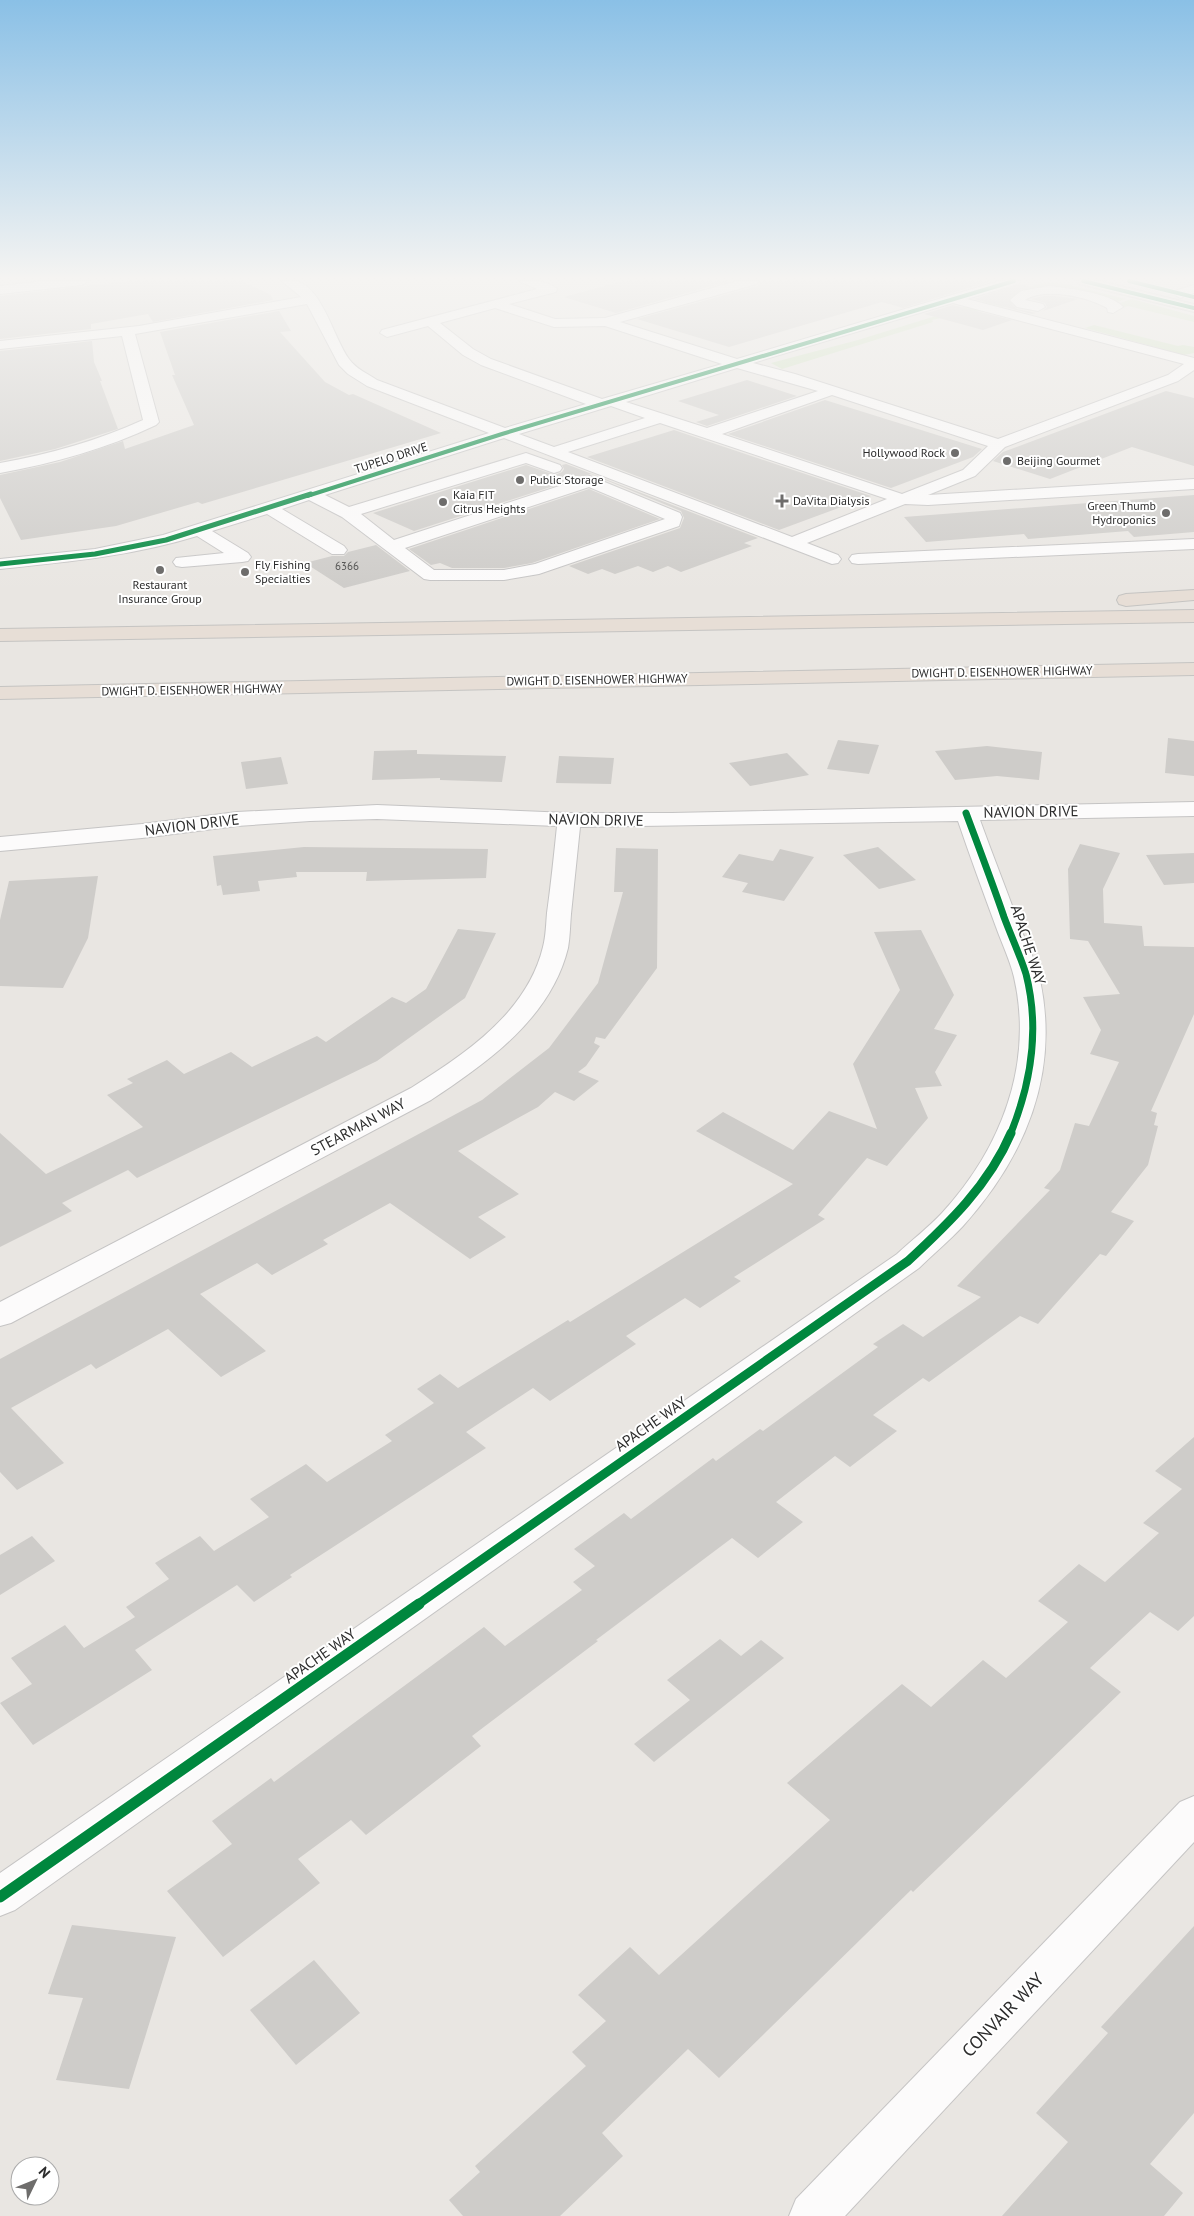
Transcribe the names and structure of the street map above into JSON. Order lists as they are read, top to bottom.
{
  "streets": {
    "highway": ["DWIGHT D. EISENHOWER HIGHWAY"],
    "street": [
      "TUPELO DRIVE",
      "NAVION DRIVE",
      "APACHE WAY",
      "STEARMAN WAY",
      "CONVAIR WAY"
    ]
  },
  "crossings": [
    ["NAVION DRIVE", "APACHE WAY"],
    ["NAVION DRIVE", "STEARMAN WAY"]
  ],
  "places": {
    "other": [
      "Hollywood Rock",
      "Beijing Gourmet",
      "Public Storage",
      "Kaia FIT Citrus Heights",
      "Green Thumb Hydroponics",
      "Restaurant Insurance Group",
      "Fly Fishing Specialties"
    ],
    "health": ["DaVita Dialysis"]
  },
  "house_numbers": ["6366"],
  "north": "top right"
}
